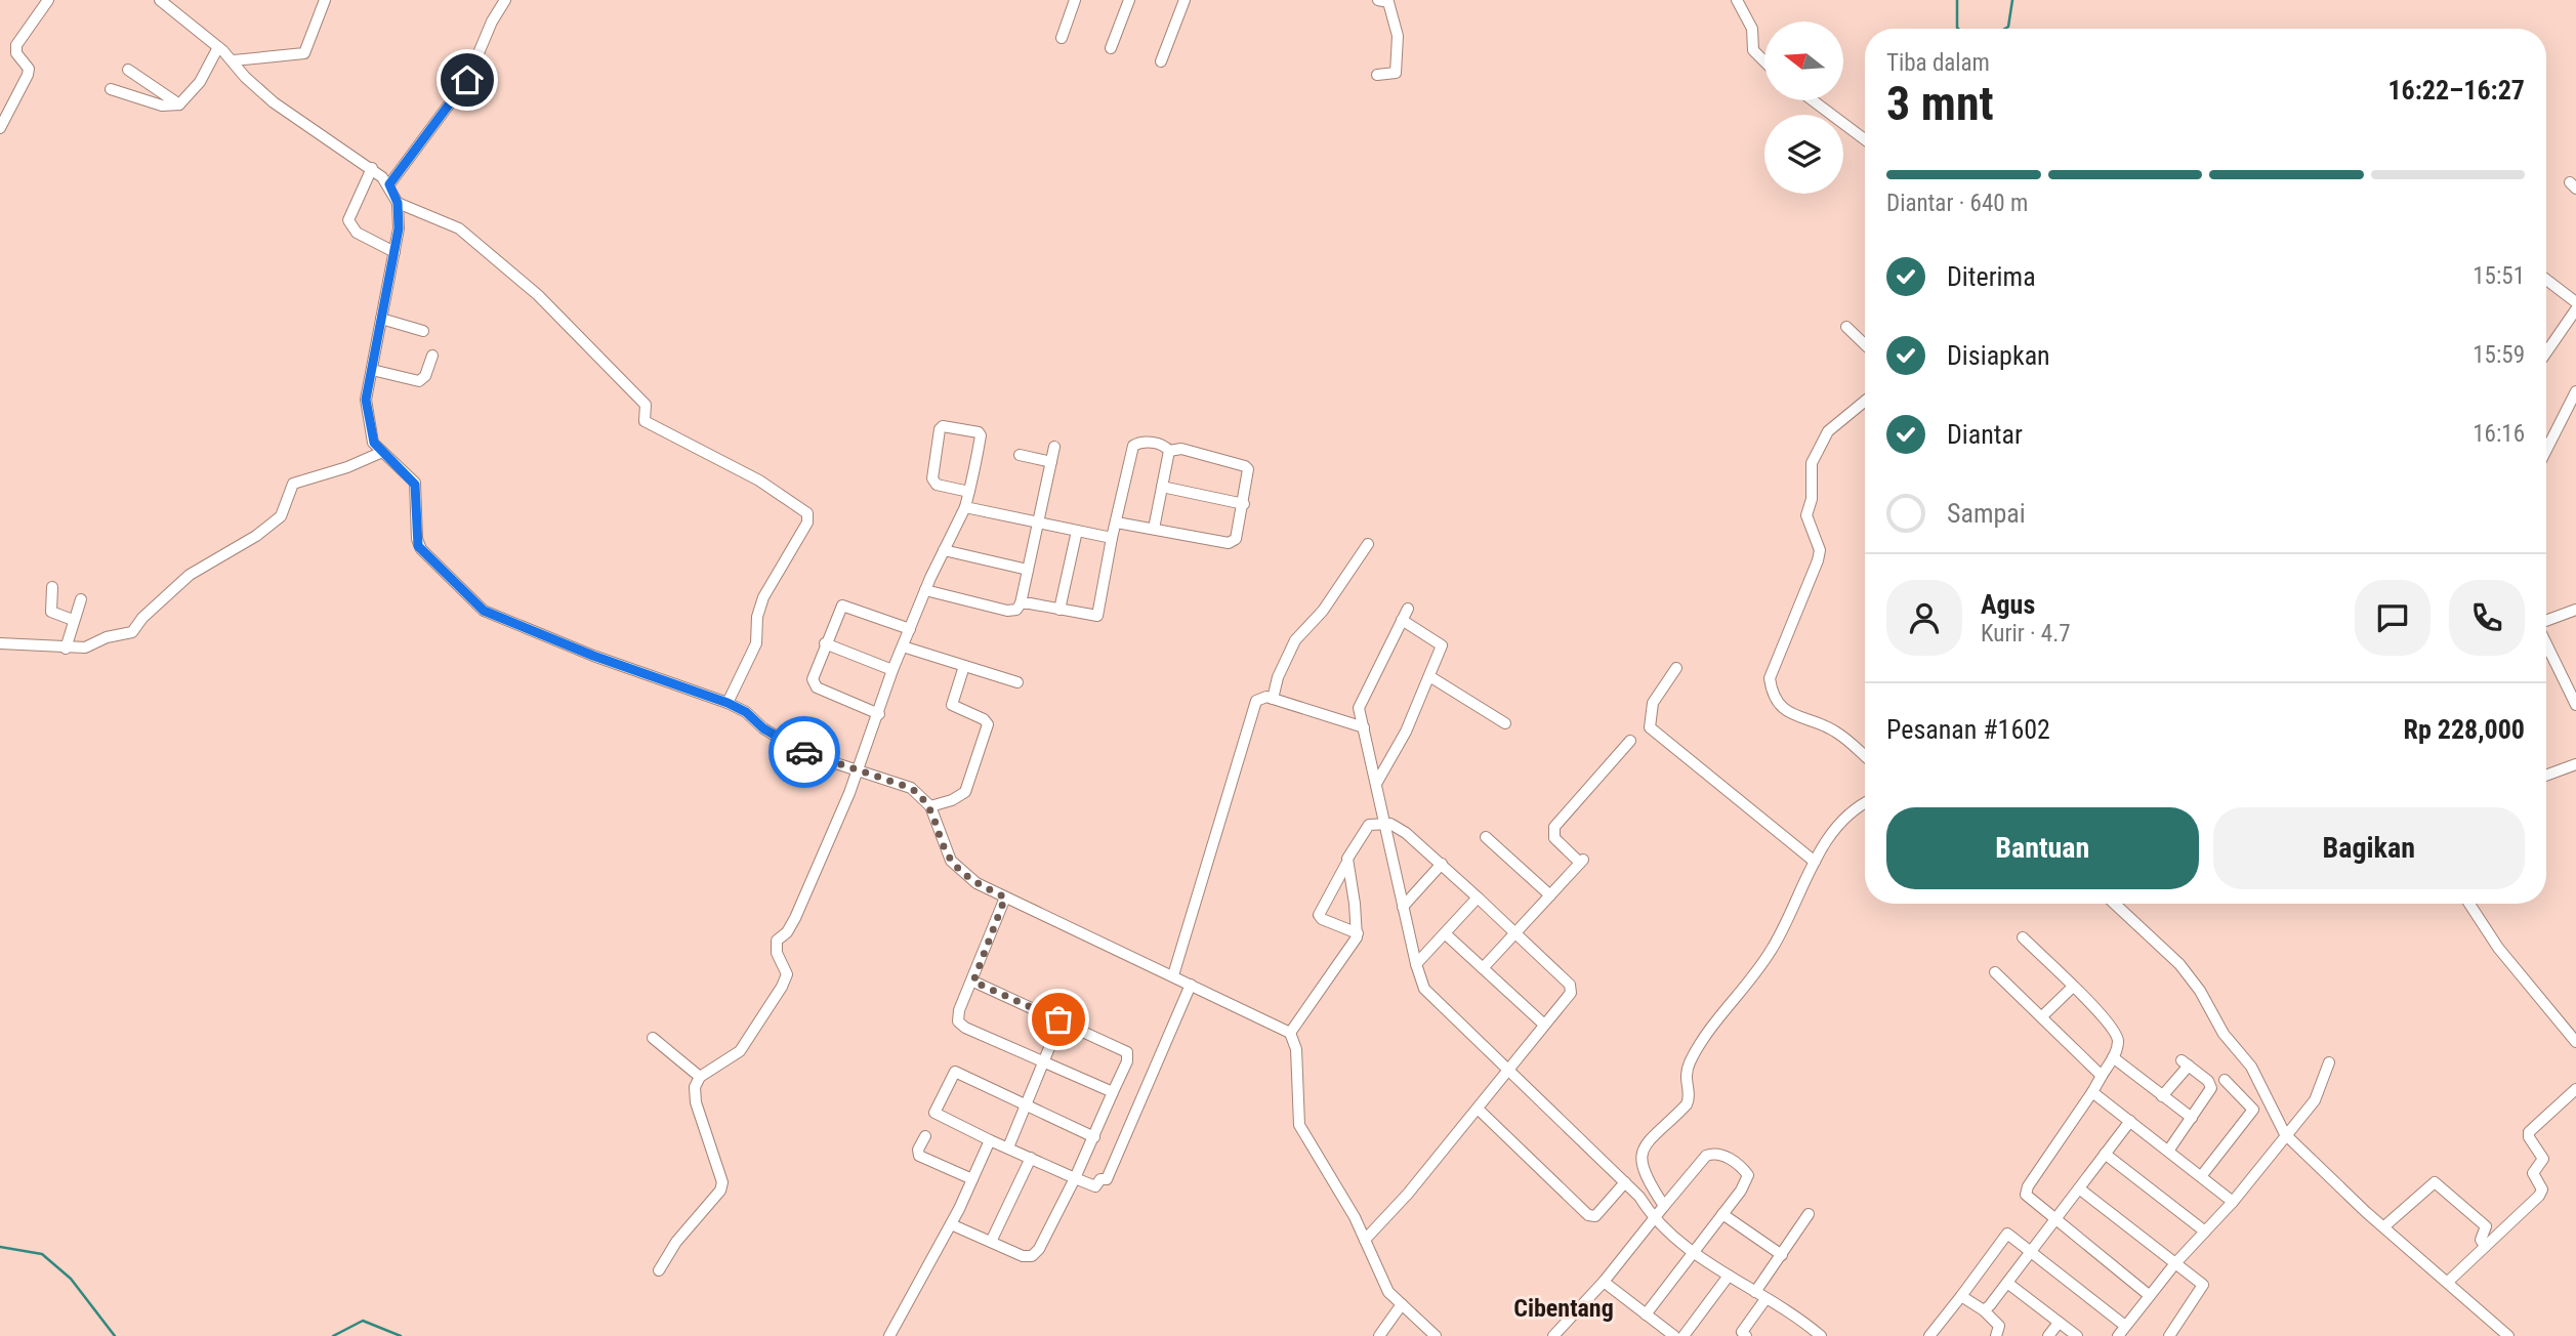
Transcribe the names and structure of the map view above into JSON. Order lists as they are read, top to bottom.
{
  "districts": ["Cibentang"],
  "north": "left",
  "page": {
    "heading": ["3 mnt", "Tiba dalam", "16:22–16:27"],
    "panel": [
      "Agus",
      "Kurir · 4.7",
      "Pesanan #1602",
      "Rp 228,000"
    ],
    "bar": "Diantar · 640 m",
    "list": [
      ["Diterima", "15:51"],
      ["Disiapkan", "15:59"],
      ["Diantar", "16:16"],
      "Sampai"
    ],
    "buttons": ["Bantuan", "Bagikan"]
  }
}
